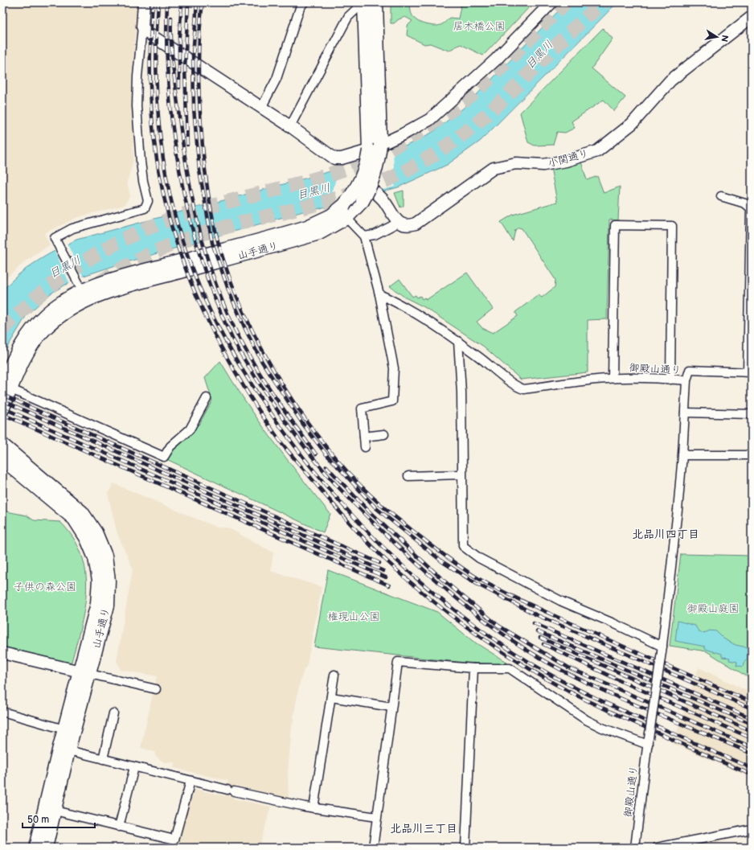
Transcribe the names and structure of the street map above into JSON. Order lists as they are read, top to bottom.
{
  "streets": {
    "main road": ["山手通り"],
    "street": ["小関通り", "御殿山通り"]
  },
  "districts": ["北品川四丁目", "北品川三丁目"],
  "water": ["目黒川"],
  "parks": [
    "居木橋公園",
    "子供の森公園",
    "御殿山庭園",
    "権現山公園"
  ],
  "scale_bar": "50 m",
  "north": "right"
}
